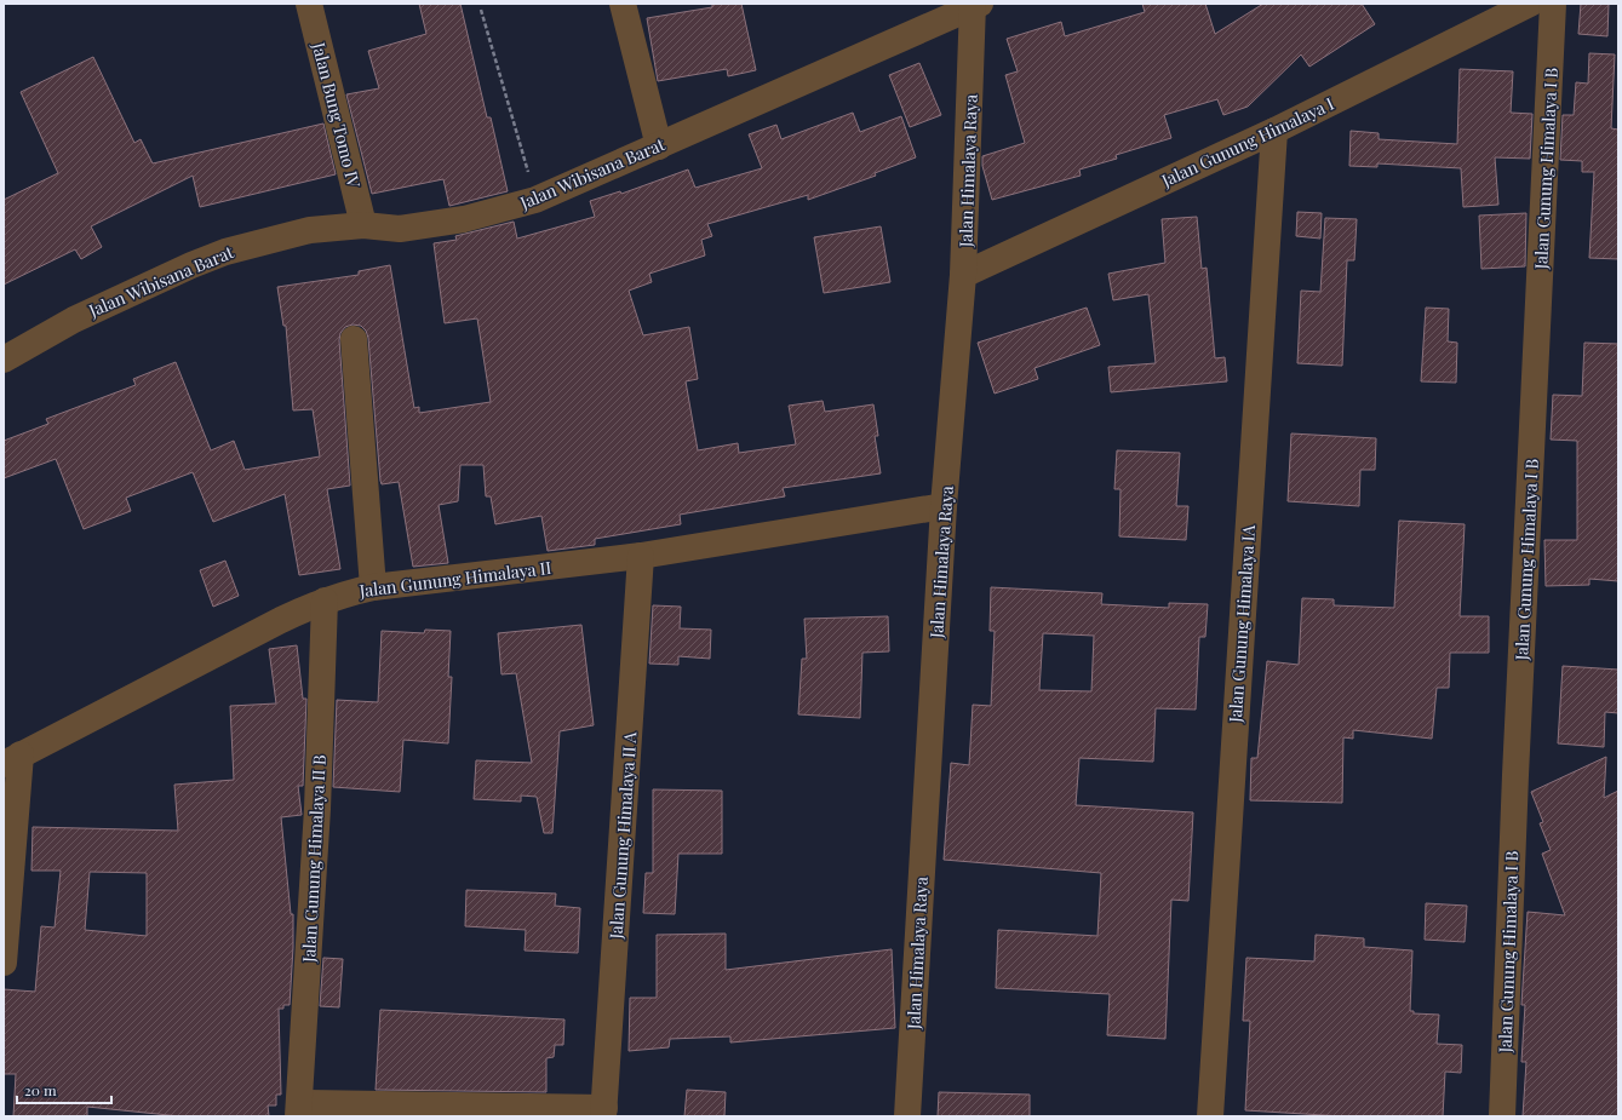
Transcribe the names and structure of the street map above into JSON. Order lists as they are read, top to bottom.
{
  "streets": {
    "street": [
      "Jalan Bung Tomo IV",
      "Jalan Gunung Himalaya I",
      "Jalan Gunung Himalaya I B",
      "Jalan Himalaya Raya",
      "Jalan Wibisana Barat",
      "Jalan Gunung Himalaya II",
      "Jalan Gunung Himalaya IA",
      "Jalan Gunung Himalaya II A",
      "Jalan Gunung Himalaya II B"
    ]
  },
  "crossings": [
    ["Jalan Bung Tomo IV", "Jalan Wibisana Barat"],
    ["Jalan Gunung Himalaya I", "Jalan Himalaya Raya"],
    ["Jalan Gunung Himalaya I", "Jalan Gunung Himalaya IA"],
    ["Jalan Himalaya Raya", "Jalan Wibisana Barat"],
    ["Jalan Himalaya Raya", "Jalan Gunung Himalaya II"],
    ["Jalan Gunung Himalaya II", "Jalan Gunung Himalaya II A"],
    ["Jalan Gunung Himalaya II", "Jalan Gunung Himalaya II B"]
  ],
  "scale_bar": "20 m"
}
